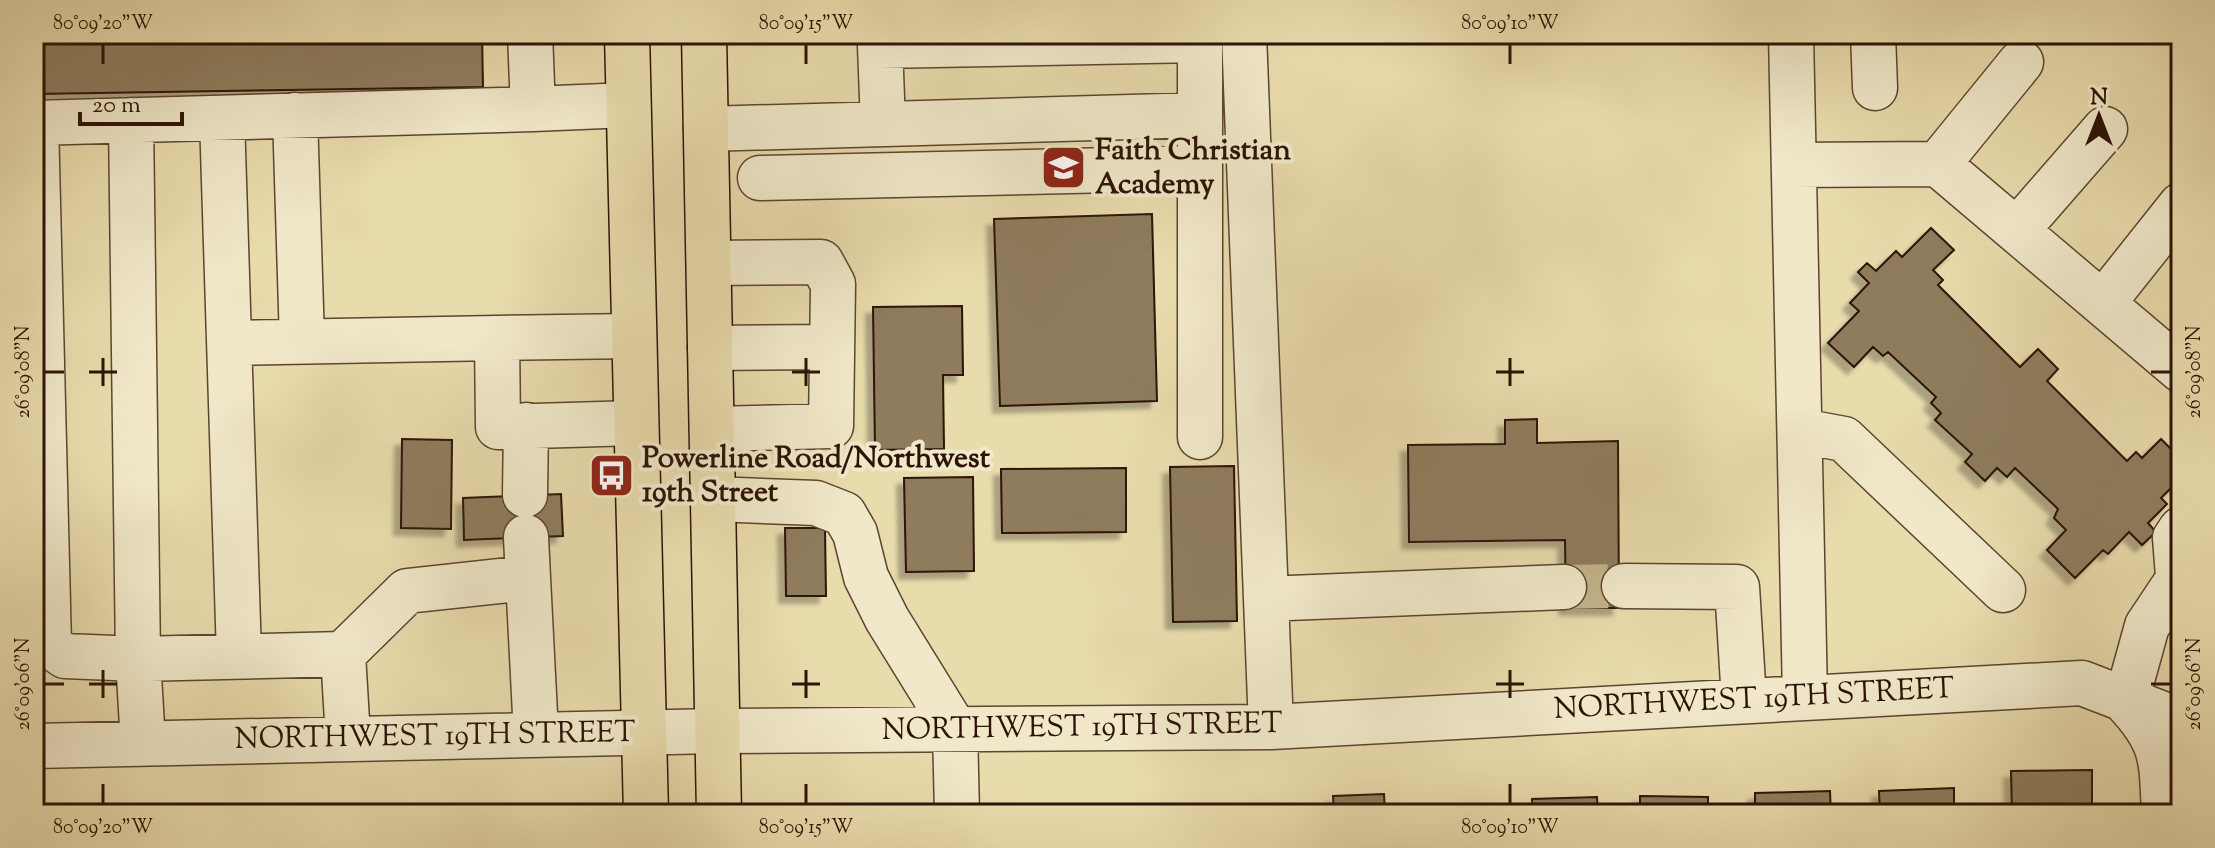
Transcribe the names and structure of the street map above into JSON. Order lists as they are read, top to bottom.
{
  "streets": {
    "street": ["NORTHWEST 19TH STREET"]
  },
  "places": {
    "school or university": ["Faith Christian Academy"],
    "bus stop": ["Powerline Road/Northwest 19th Street"]
  },
  "scale_bar": "20 m",
  "north": "top",
  "coordinates": [
    "80°09'20\"W",
    "80°09'15\"W",
    "80°09'10\"W",
    "26°09'08\"N",
    "26°09'06\"N"
  ]
}
